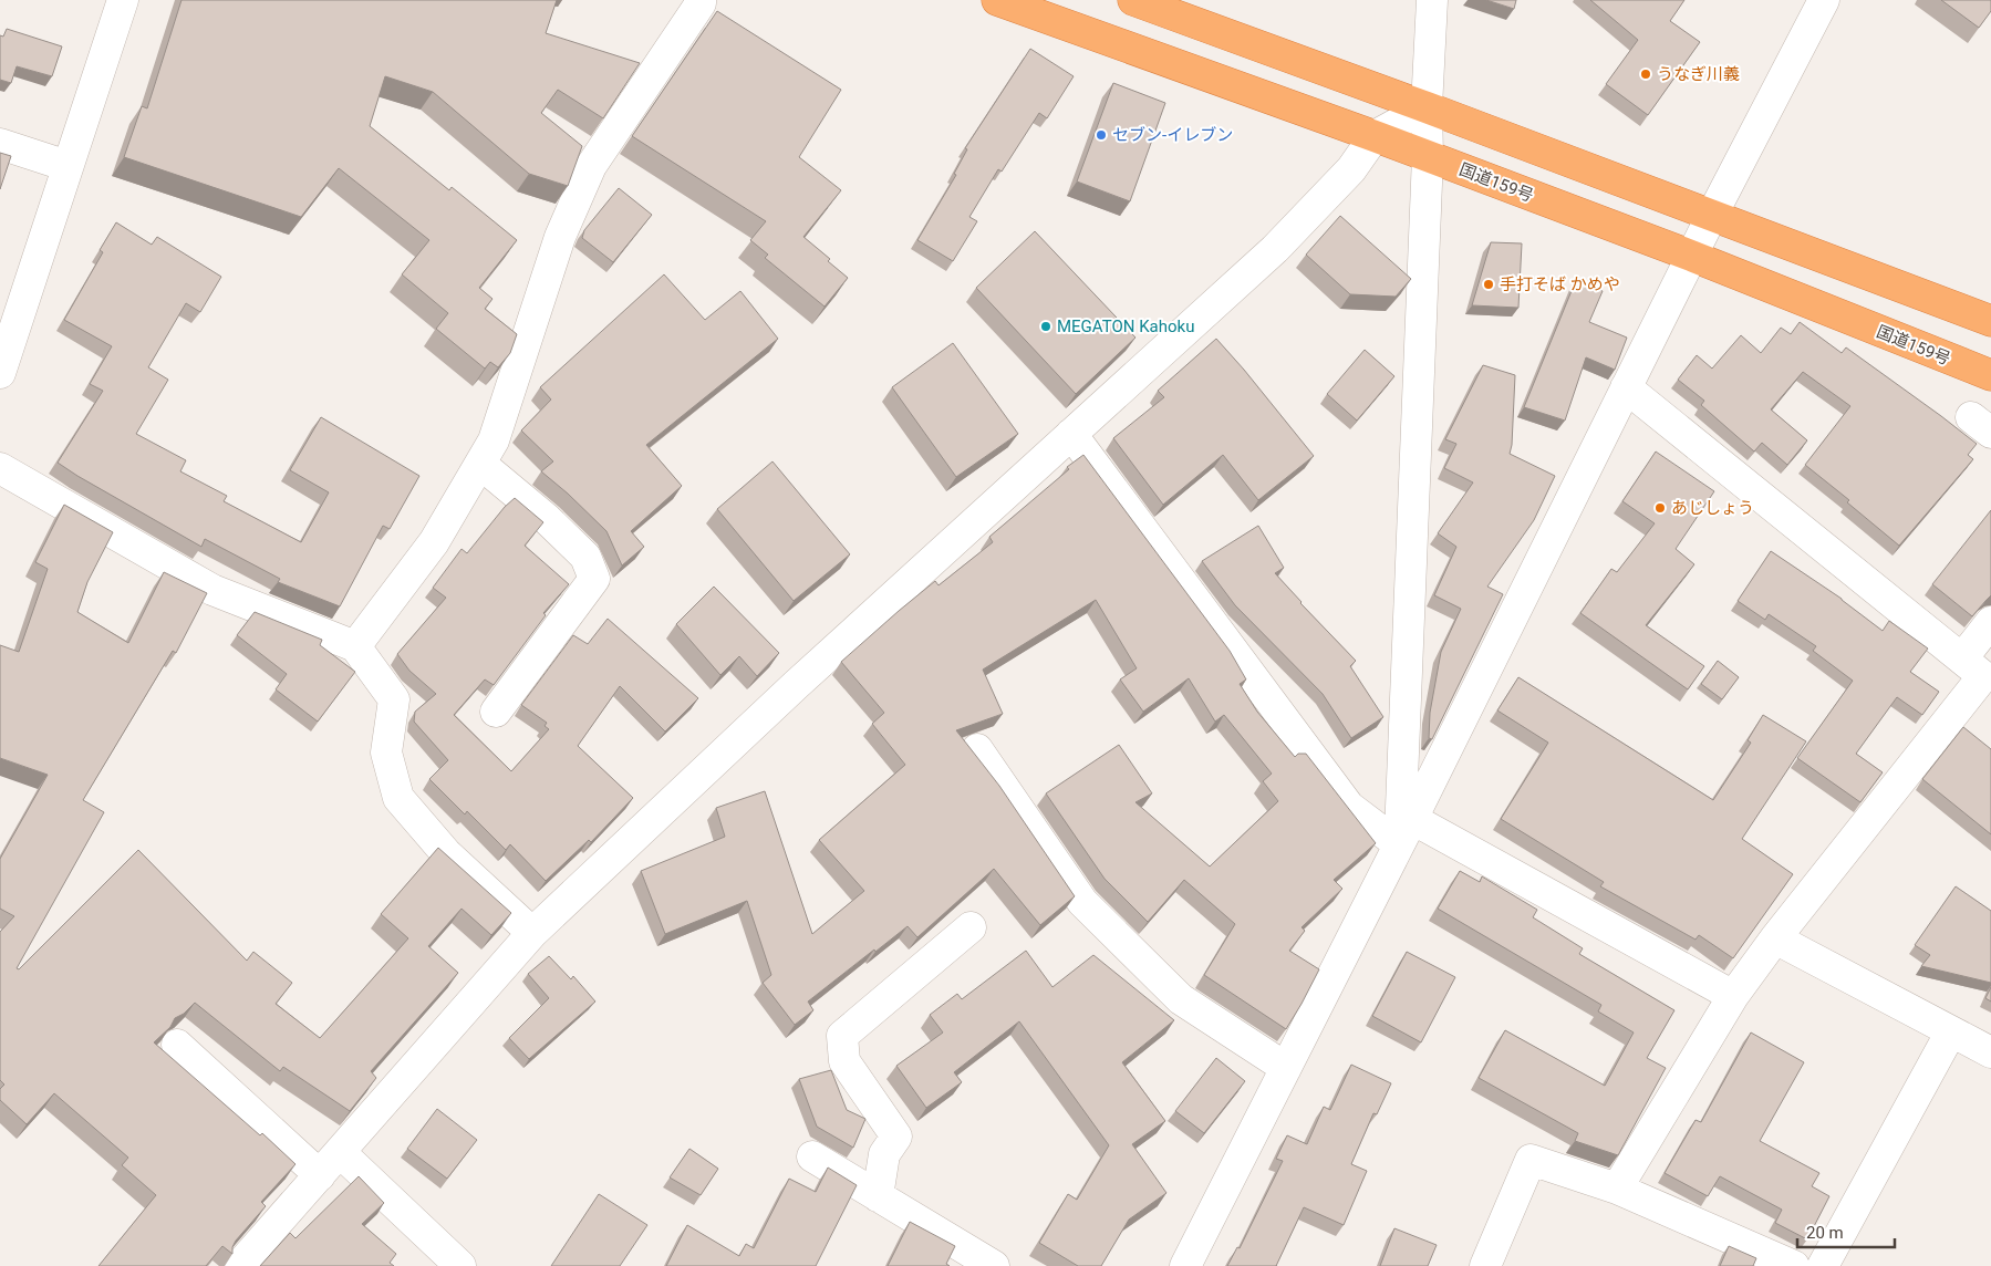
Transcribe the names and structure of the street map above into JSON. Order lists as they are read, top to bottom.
{
  "streets": {
    "highway": ["国道159号"]
  },
  "places": [
    "うなぎ川義",
    "セブン-イレブン",
    "手打そば かめや",
    "MEGATON Kahoku",
    "あじしょう"
  ],
  "scale_bar": "20 m"
}
